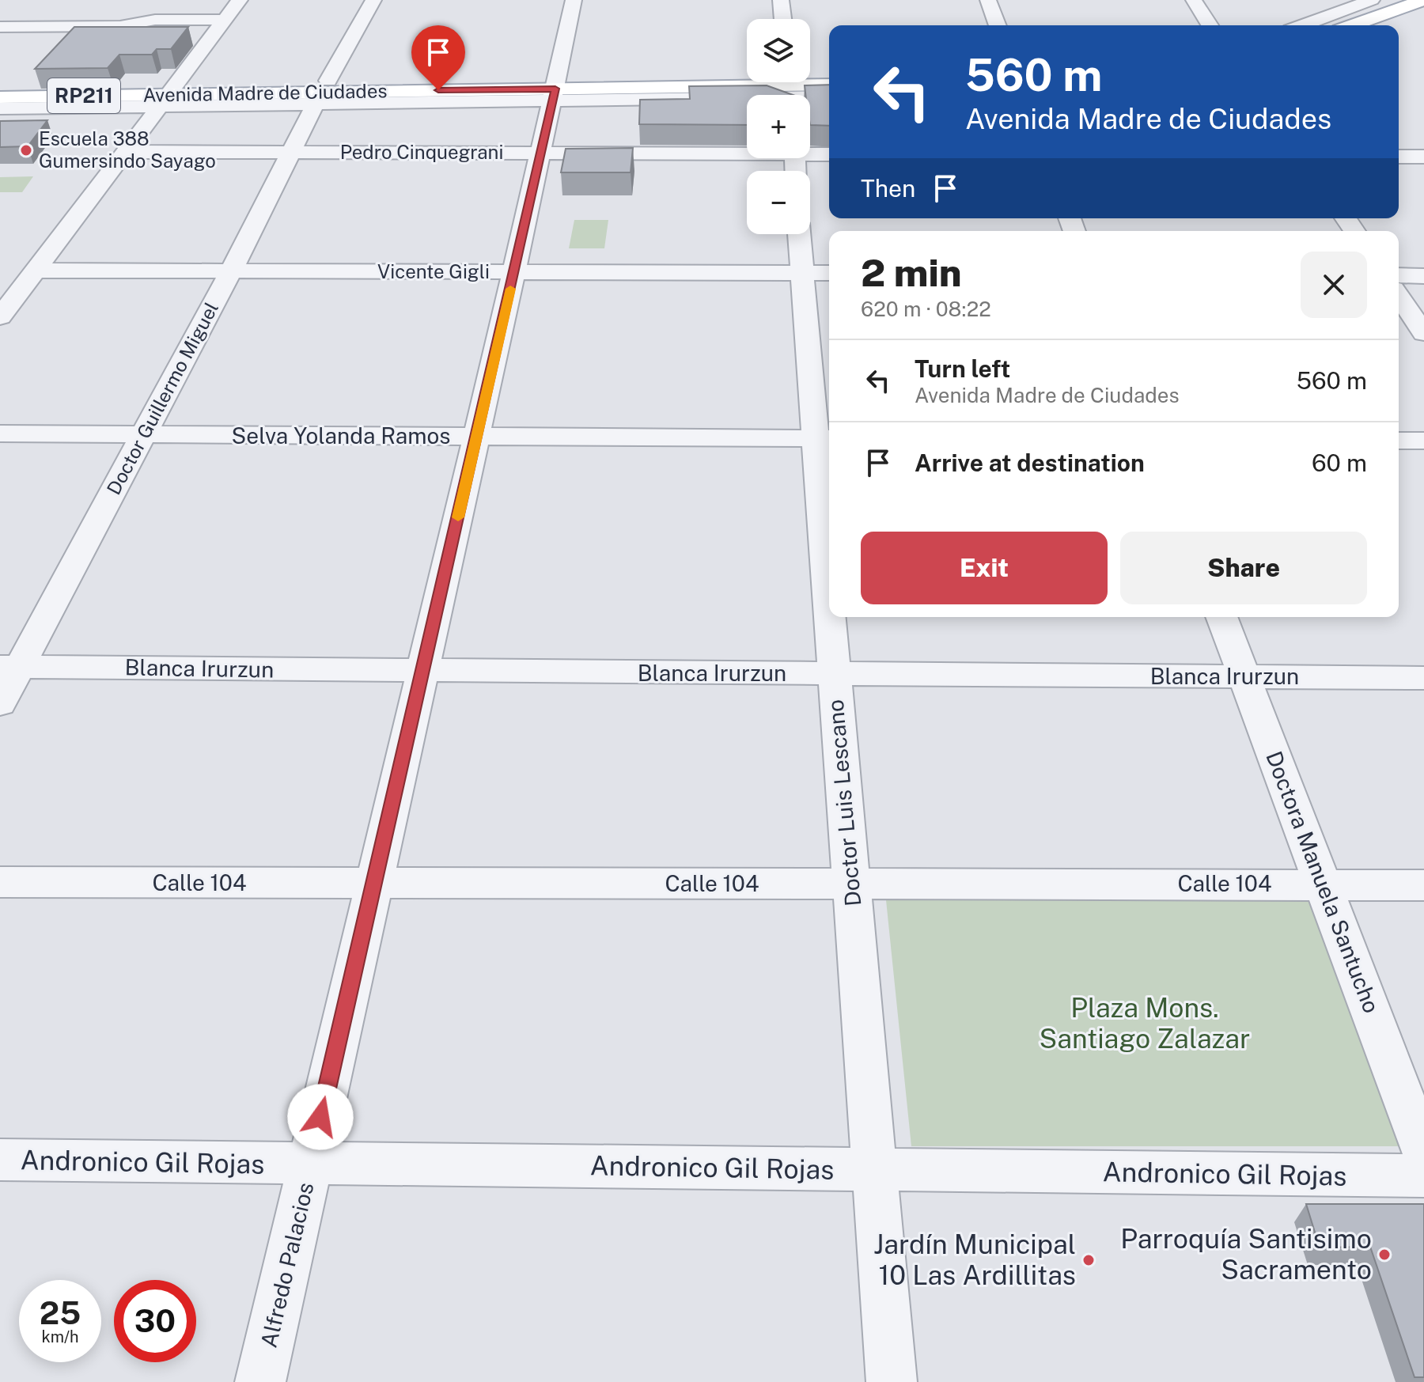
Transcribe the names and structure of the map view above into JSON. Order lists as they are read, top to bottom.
{
  "streets": {
    "main road": ["Avenida Madre de Ciudades", "RP211"],
    "street": [
      "Pedro Cinquegrani",
      "Vicente Gigli",
      "Doctor Guillermo Miguel",
      "Selva Yolanda Ramos",
      "Blanca Irurzun",
      "Doctor Luis Lescano",
      "Doctora Manuela Santucho",
      "Calle 104",
      "Andronico Gil Rojas",
      "Alfredo Palacios"
    ]
  },
  "crossings": [
    ["Avenida Madre de Ciudades", "Doctor Guillermo Miguel"],
    ["Avenida Madre de Ciudades", "Alfredo Palacios"],
    ["Pedro Cinquegrani", "Doctor Guillermo Miguel"],
    ["Pedro Cinquegrani", "Alfredo Palacios"],
    ["Vicente Gigli", "Doctor Guillermo Miguel"],
    ["Vicente Gigli", "Doctor Luis Lescano"],
    ["Vicente Gigli", "Alfredo Palacios"],
    ["Doctor Guillermo Miguel", "Selva Yolanda Ramos"],
    ["Doctor Guillermo Miguel", "Blanca Irurzun"],
    ["Selva Yolanda Ramos", "Doctor Luis Lescano"],
    ["Selva Yolanda Ramos", "Alfredo Palacios"],
    ["Blanca Irurzun", "Doctor Luis Lescano"],
    ["Blanca Irurzun", "Doctora Manuela Santucho"],
    ["Blanca Irurzun", "Alfredo Palacios"],
    ["Doctor Luis Lescano", "Calle 104"],
    ["Doctor Luis Lescano", "Andronico Gil Rojas"],
    ["Doctora Manuela Santucho", "Calle 104"],
    ["Calle 104", "Alfredo Palacios"],
    ["Andronico Gil Rojas", "Alfredo Palacios"]
  ],
  "parks": ["Plaza Mons. Santiago Zalazar"],
  "places": ["Escuela 388 Gumersindo Sayago", "Parroquía Santisimo Sacramento", "Jardín Municipal 10 Las Ardillitas"],
  "page": {
    "map_buttons": ["+", "−"],
    "turn": ["560 m", "Avenida Madre de Ciudades"],
    "then": "Then",
    "heading": ["2 min", "620 m · 08:22"],
    "list": [
      {
        "name": "Turn left",
        "note": "Avenida Madre de Ciudades",
        "value": "560 m"
      },
      {
        "name": "Arrive at destination",
        "value": "60 m"
      }
    ],
    "buttons": ["Exit", "Share"],
    "speed": "25 km/h",
    "limit": "30"
  }
}
